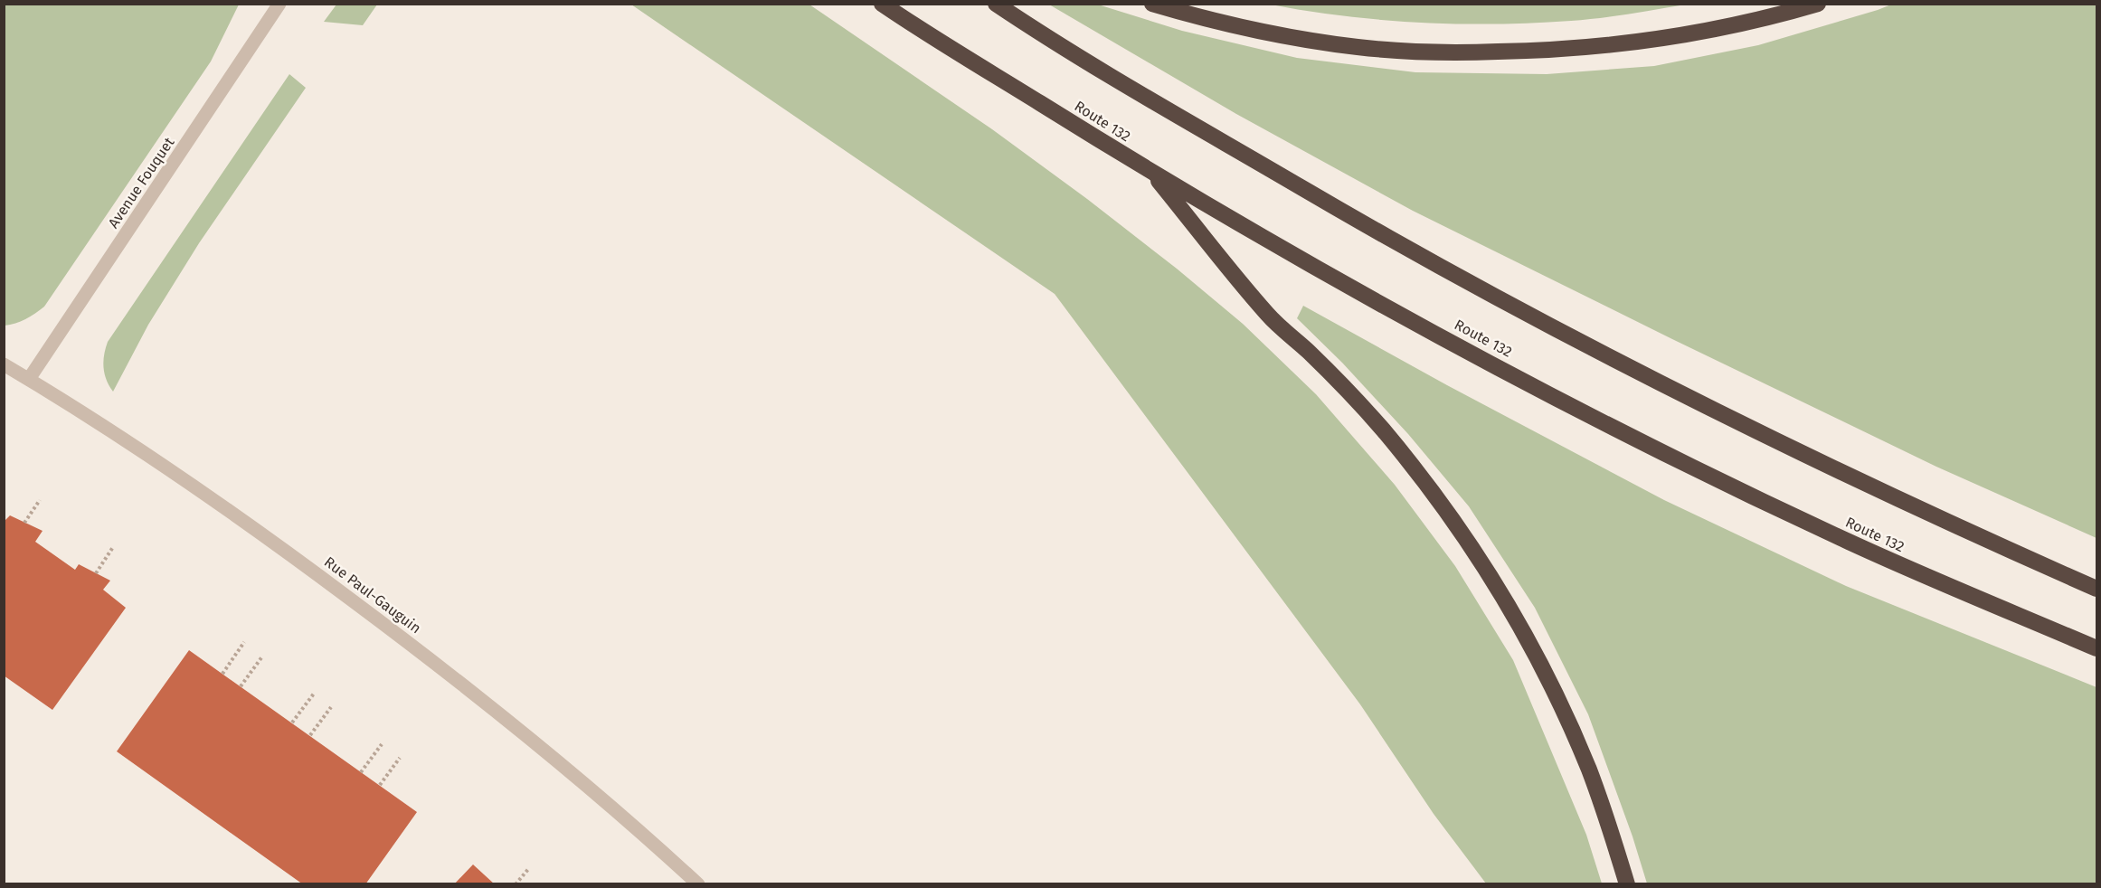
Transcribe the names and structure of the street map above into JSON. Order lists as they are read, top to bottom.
{
  "streets": {
    "highway": ["Route 132"],
    "street": ["Avenue Fouquet", "Rue Paul-Gauguin"]
  },
  "crossings": [
    ["Avenue Fouquet", "Rue Paul-Gauguin"]
  ]
}
